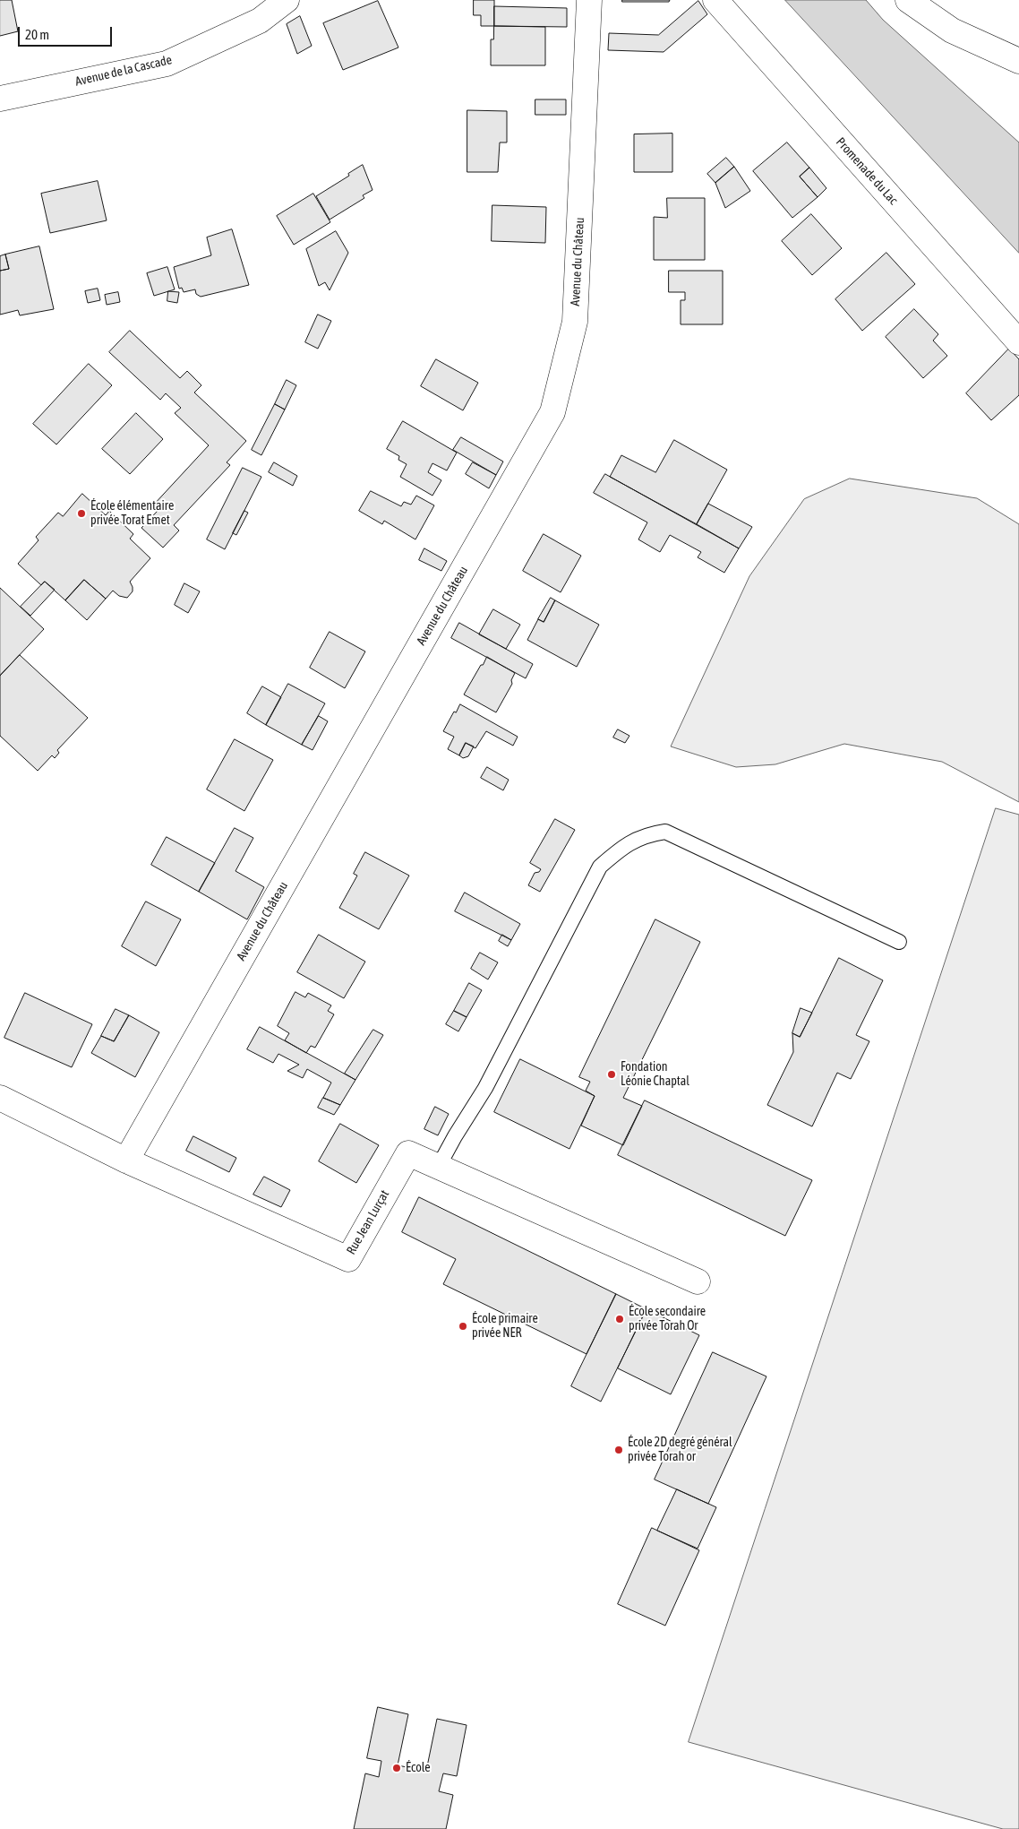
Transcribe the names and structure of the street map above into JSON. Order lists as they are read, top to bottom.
{
  "streets": {
    "street": [
      "Avenue de la Cascade",
      "Promenade du Lac",
      "Avenue du Château",
      "Rue Jean Lurçat"
    ]
  },
  "crossings": [
    ["Avenue du Château", "Rue Jean Lurçat"]
  ],
  "places": [
    "École élémentaire privée Torat Emet",
    "Fondation Léonie Chaptal",
    "École secondaire privée Torah Or",
    "École primaire privée NER",
    "École 2D degré général privée Torah or",
    "École"
  ],
  "scale_bar": "20 m"
}
